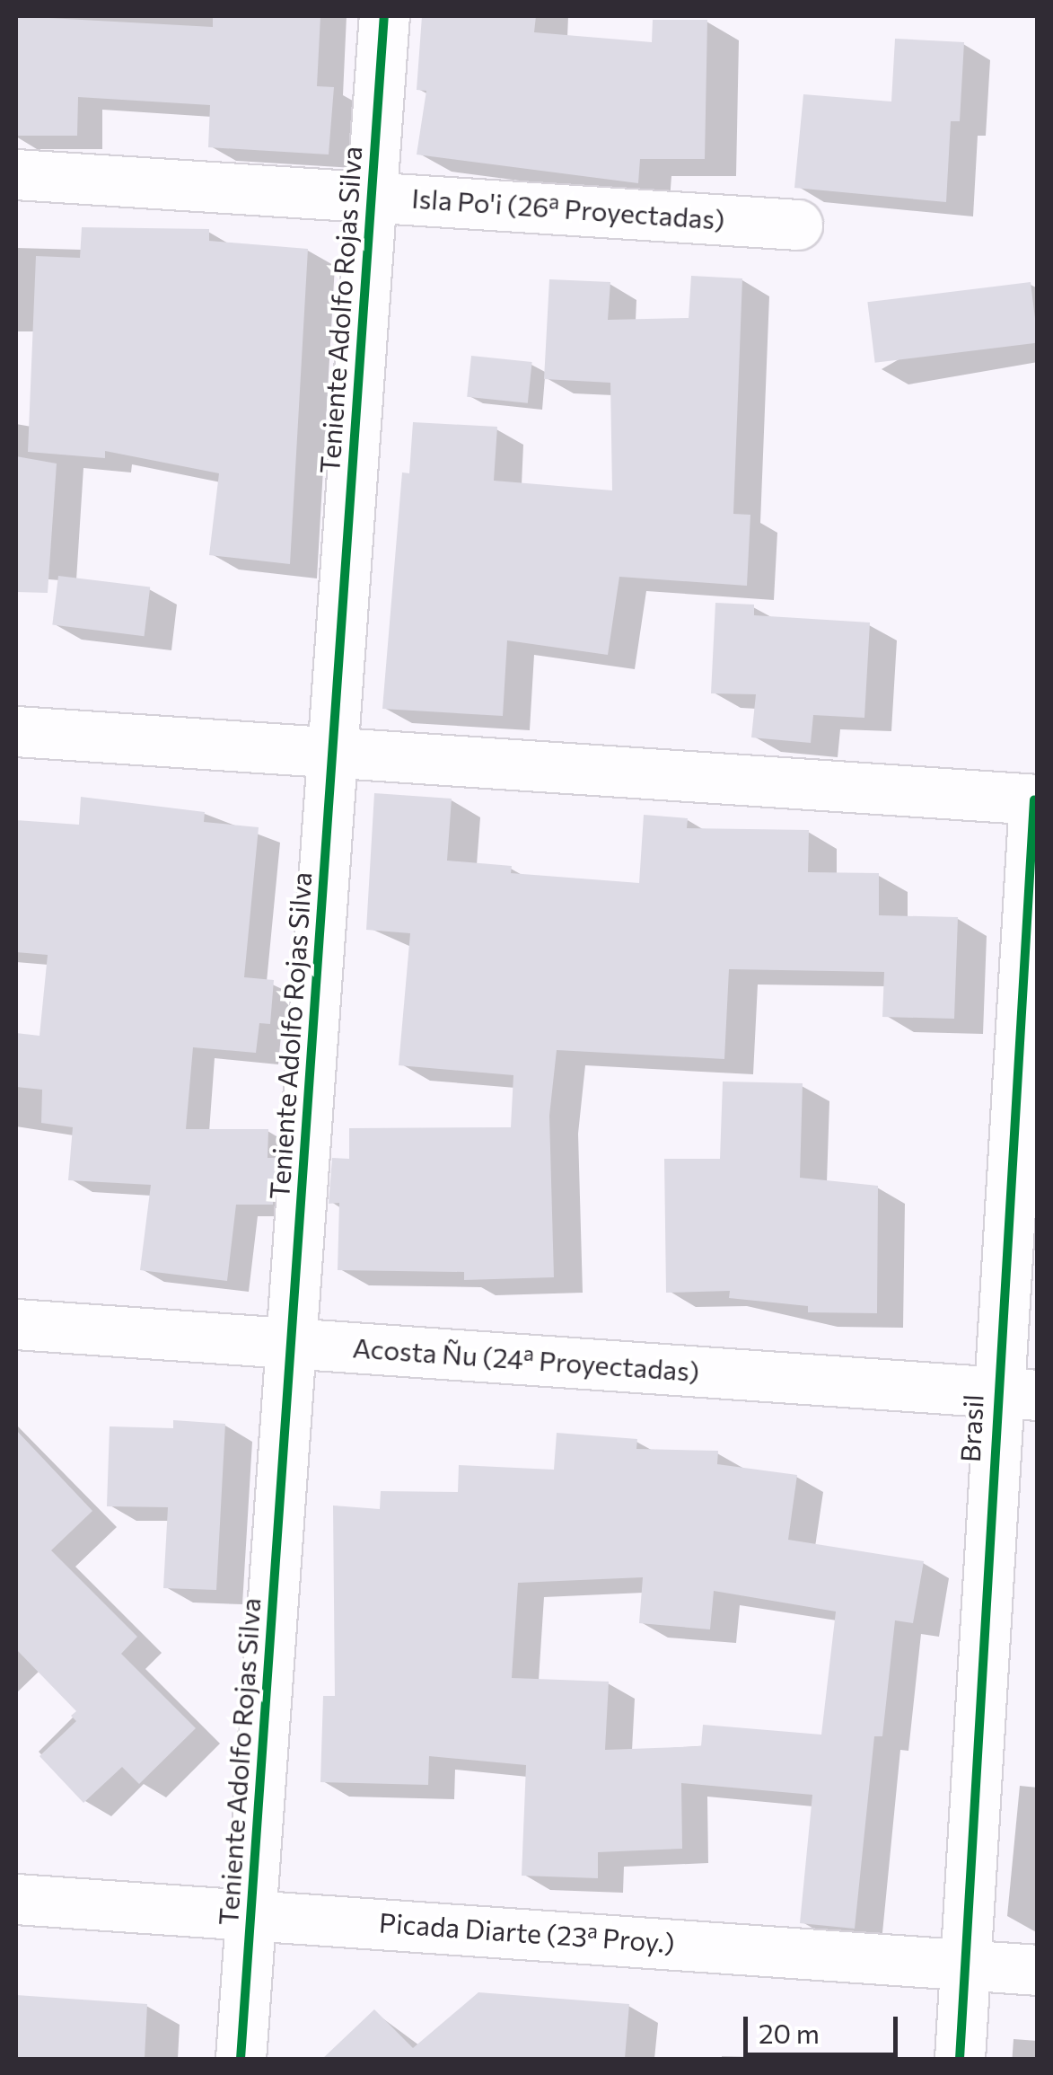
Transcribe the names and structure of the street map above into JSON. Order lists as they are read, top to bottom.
{
  "streets": {
    "street": [
      "Isla Po'i (26ª Proyectadas)",
      "Teniente Adolfo Rojas Silva",
      "Acosta Ñu (24ª Proyectadas)",
      "Brasil",
      "Picada Diarte (23ª Proy.)"
    ]
  },
  "crossings": [
    ["Isla Po'i (26ª Proyectadas)", "Teniente Adolfo Rojas Silva"],
    ["Teniente Adolfo Rojas Silva", "Acosta Ñu (24ª Proyectadas)"],
    ["Teniente Adolfo Rojas Silva", "Picada Diarte (23ª Proy.)"],
    ["Acosta Ñu (24ª Proyectadas)", "Brasil"],
    ["Brasil", "Picada Diarte (23ª Proy.)"]
  ],
  "scale_bar": "20 m"
}
